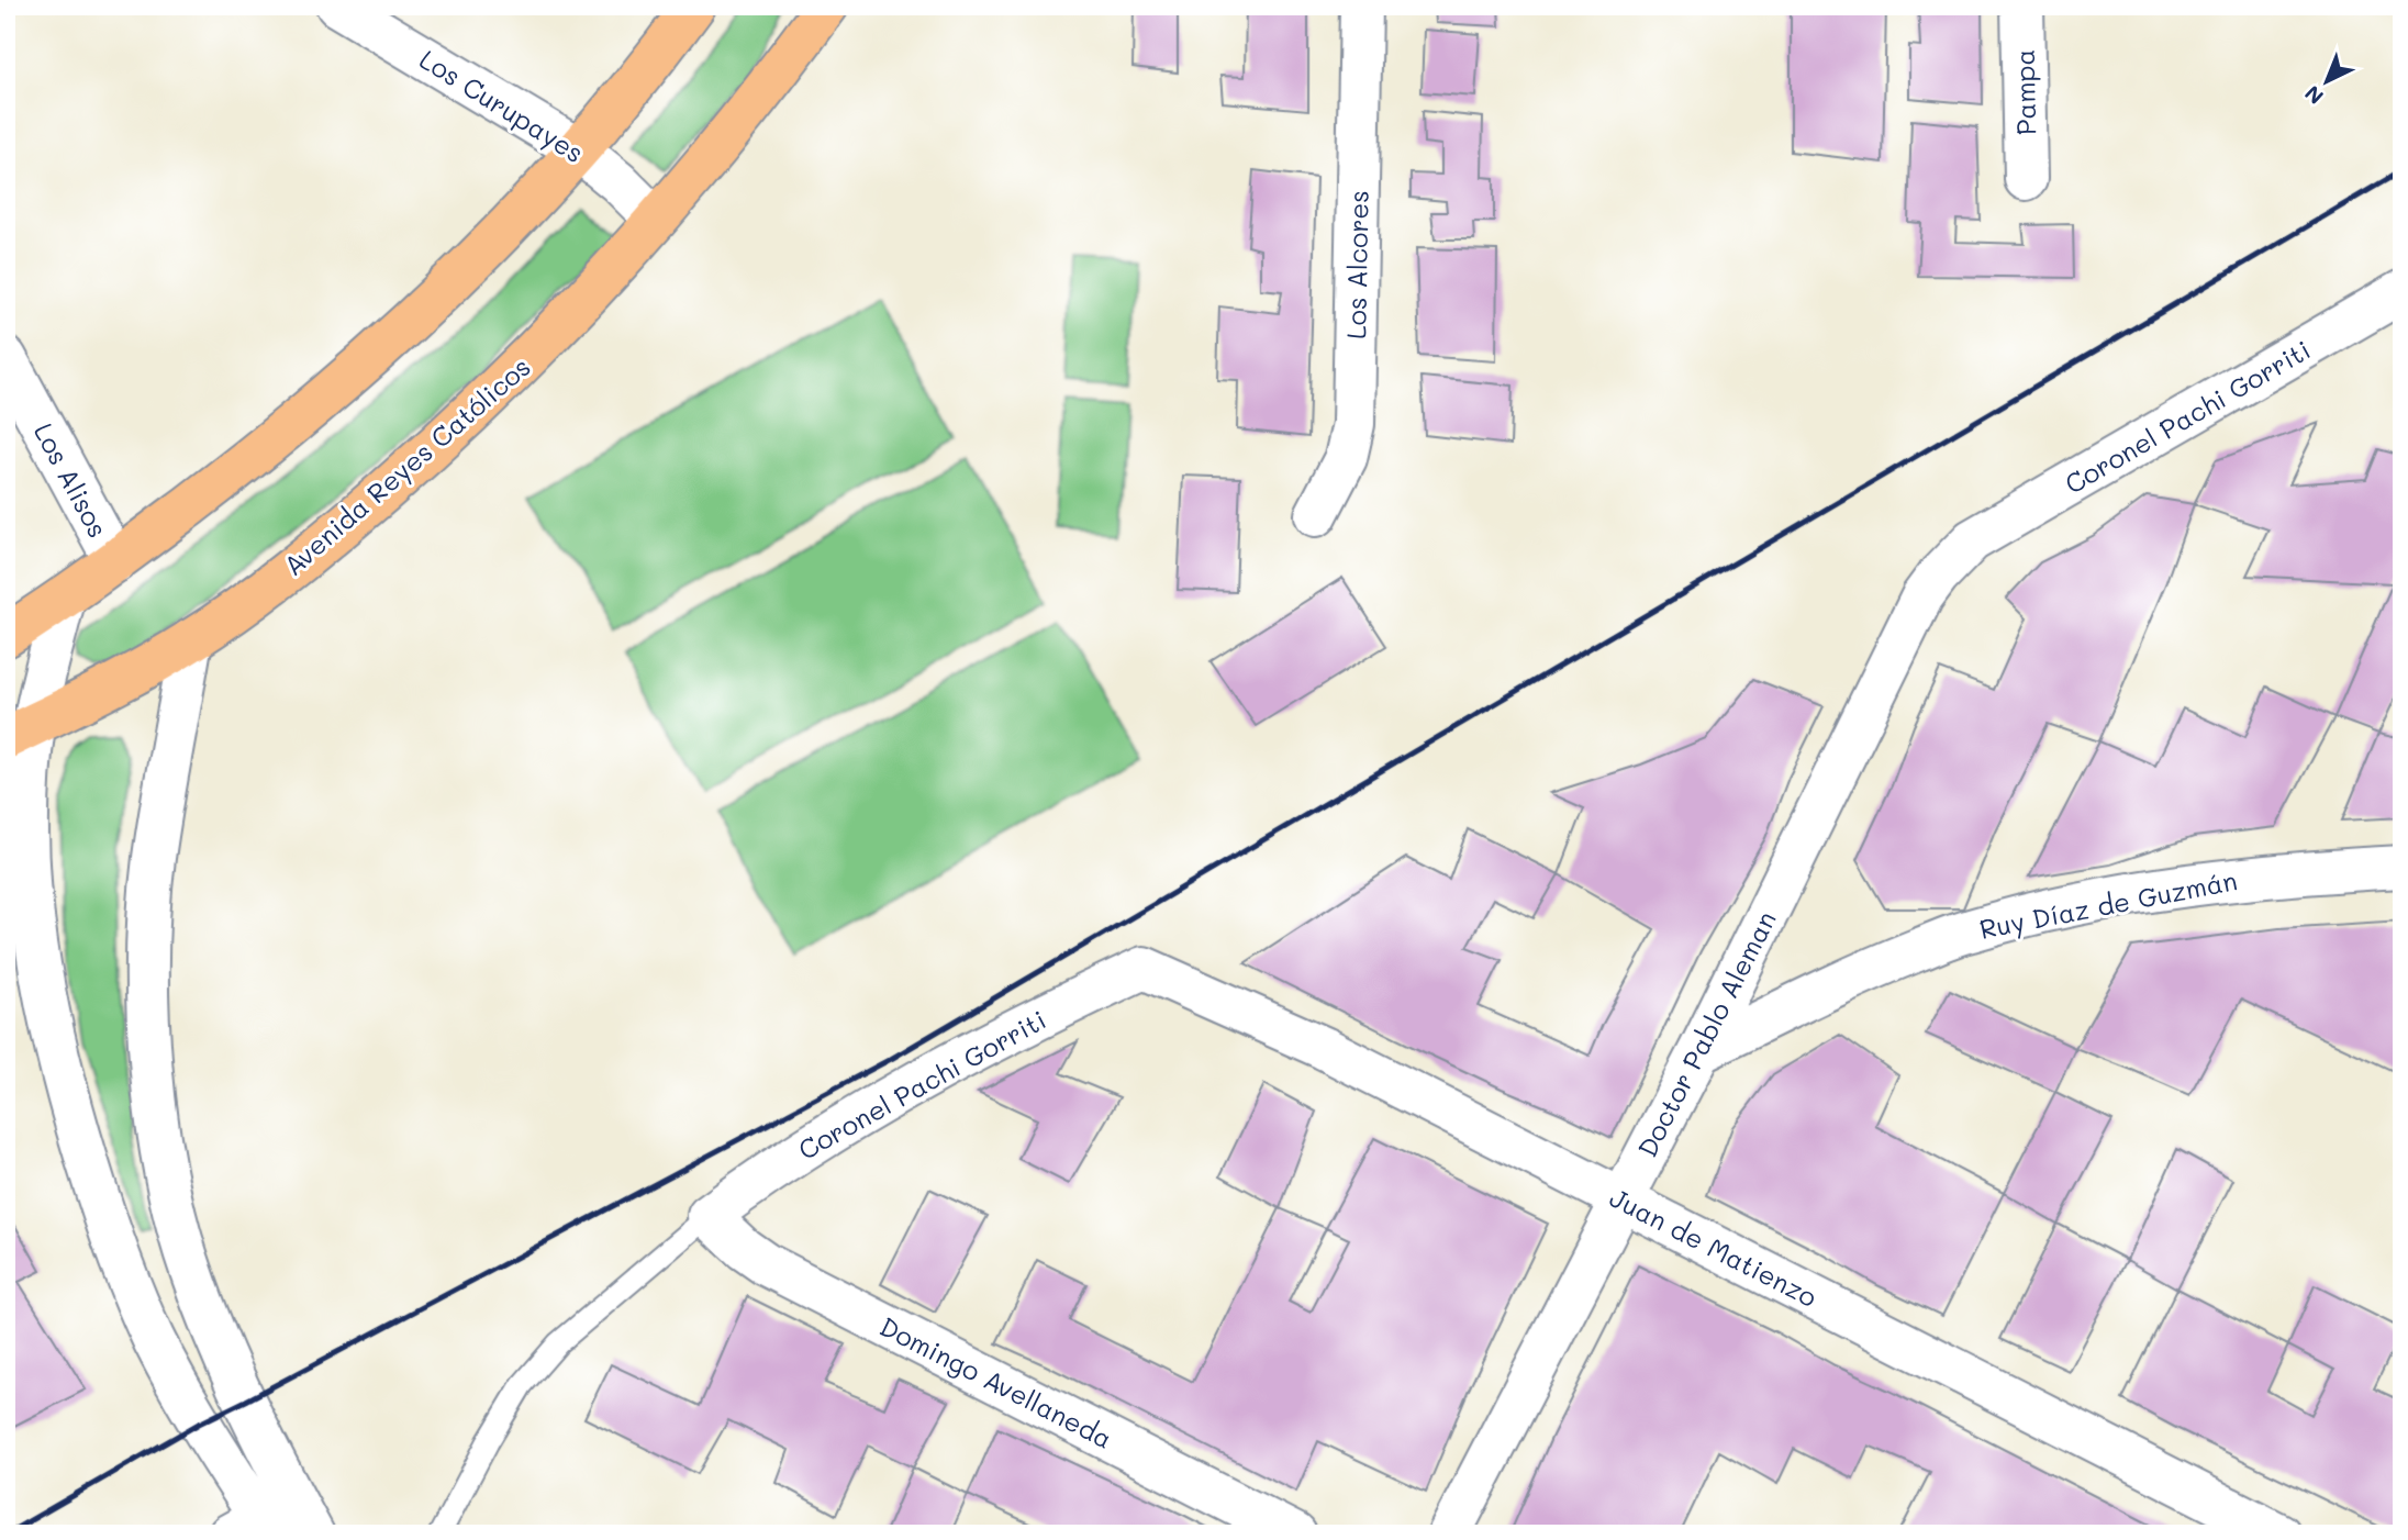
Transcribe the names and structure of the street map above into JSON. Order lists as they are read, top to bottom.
{
  "streets": {
    "main road": ["Avenida Reyes Católicos"],
    "street": [
      "Pampa",
      "Los Curupayes",
      "Los Alcores",
      "Coronel Pachi Gorriti",
      "Los Alisos",
      "Ruy Díaz de Guzmán",
      "Doctor Pablo Aleman",
      "Juan de Matienzo",
      "Domingo Avellaneda"
    ]
  },
  "crossings": [
    ["Los Curupayes", "Avenida Reyes Católicos"],
    ["Coronel Pachi Gorriti", "Doctor Pablo Aleman"],
    ["Coronel Pachi Gorriti", "Juan de Matienzo"],
    ["Coronel Pachi Gorriti", "Domingo Avellaneda"],
    ["Ruy Díaz de Guzmán", "Doctor Pablo Aleman"],
    ["Doctor Pablo Aleman", "Juan de Matienzo"]
  ],
  "north": "bottom left"
}
